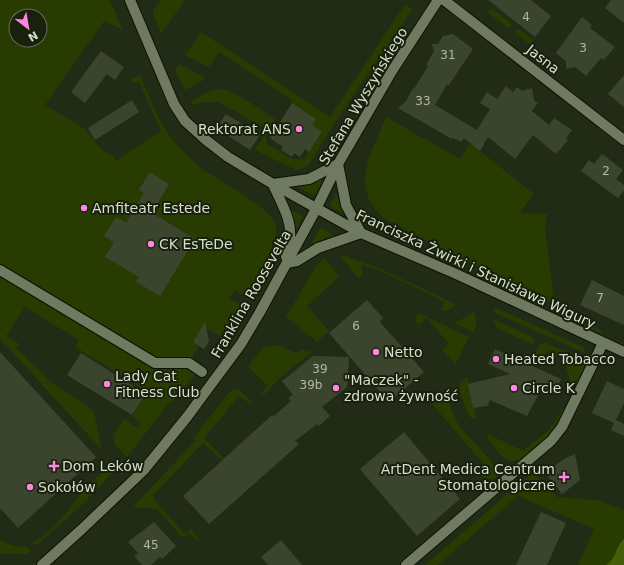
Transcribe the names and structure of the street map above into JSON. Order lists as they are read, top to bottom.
{
  "streets": {
    "street": [
      "Jasna",
      "Stefana Wyszyńskiego",
      "Franciszka Żwirki i Stanisława Wigury",
      "Franklina Roosevelta"
    ]
  },
  "crossings": [
    ["Stefana Wyszyńskiego", "Franciszka Żwirki i Stanisława Wigury"],
    ["Stefana Wyszyńskiego", "Franklina Roosevelta"],
    ["Franciszka Żwirki i Stanisława Wigury", "Franklina Roosevelta"]
  ],
  "places": {
    "other": [
      "Rektorat ANS",
      "Amfiteatr Estede",
      "CK EsTeDe",
      "Netto",
      "Heated Tobacco",
      "Lady Cat Fitness Club",
      "\"Maczek\" - zdrowa żywność",
      "Circle K",
      "Sokołów"
    ],
    "health": ["Dom Leków", "ArtDent Medica Centrum Stomatologiczne"]
  },
  "house_numbers": [
    "4",
    "3",
    "31",
    "33",
    "2",
    "7",
    "6",
    "39",
    "39b",
    "45"
  ],
  "north": "bottom right"
}
